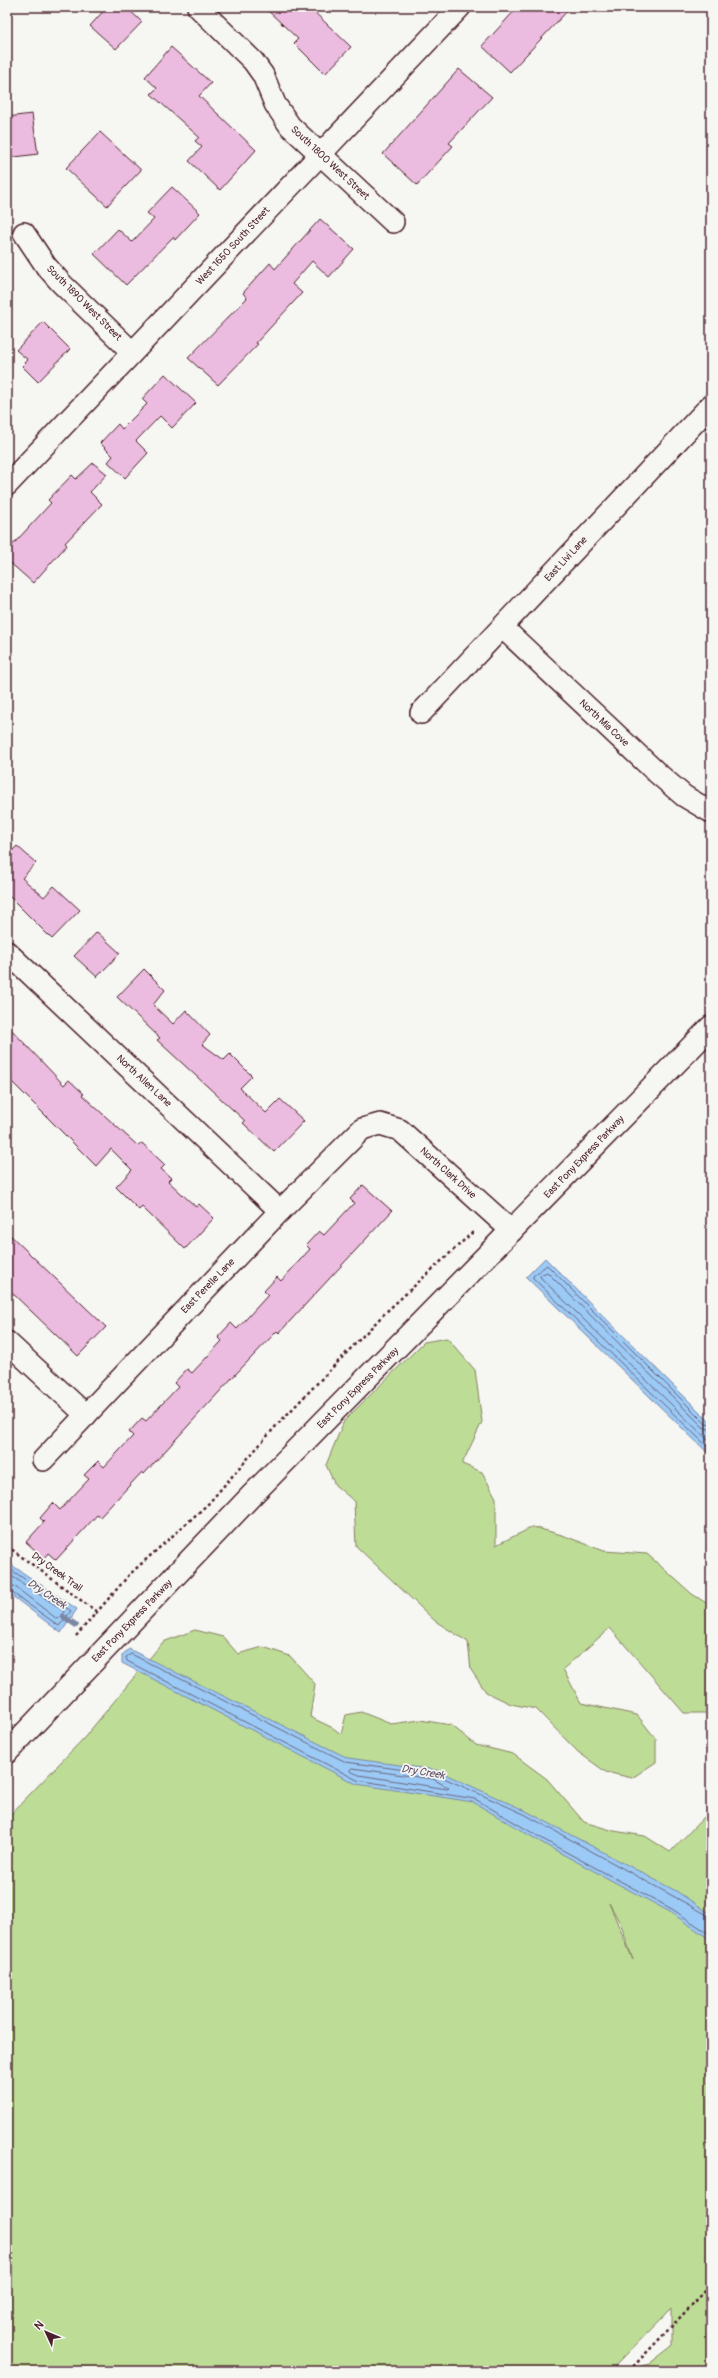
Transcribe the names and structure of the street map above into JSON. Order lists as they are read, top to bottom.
{
  "streets": {
    "street": [
      "South 1800 West Street",
      "West 1650 South Street",
      "South 1890 West Street",
      "East Livi Lane",
      "North Mia Cove",
      "North Allen Lane",
      "East Pony Express Parkway",
      "North Clark Drive",
      "East Perelle Lane"
    ],
    "path": ["Dry Creek Trail"]
  },
  "crossings": [
    ["South 1800 West Street", "West 1650 South Street"],
    ["West 1650 South Street", "South 1890 West Street"],
    ["East Livi Lane", "North Mia Cove"],
    ["North Allen Lane", "East Perelle Lane"],
    ["East Pony Express Parkway", "North Clark Drive"],
    ["North Clark Drive", "East Perelle Lane"]
  ],
  "water": ["Dry Creek"],
  "north": "top left"
}
